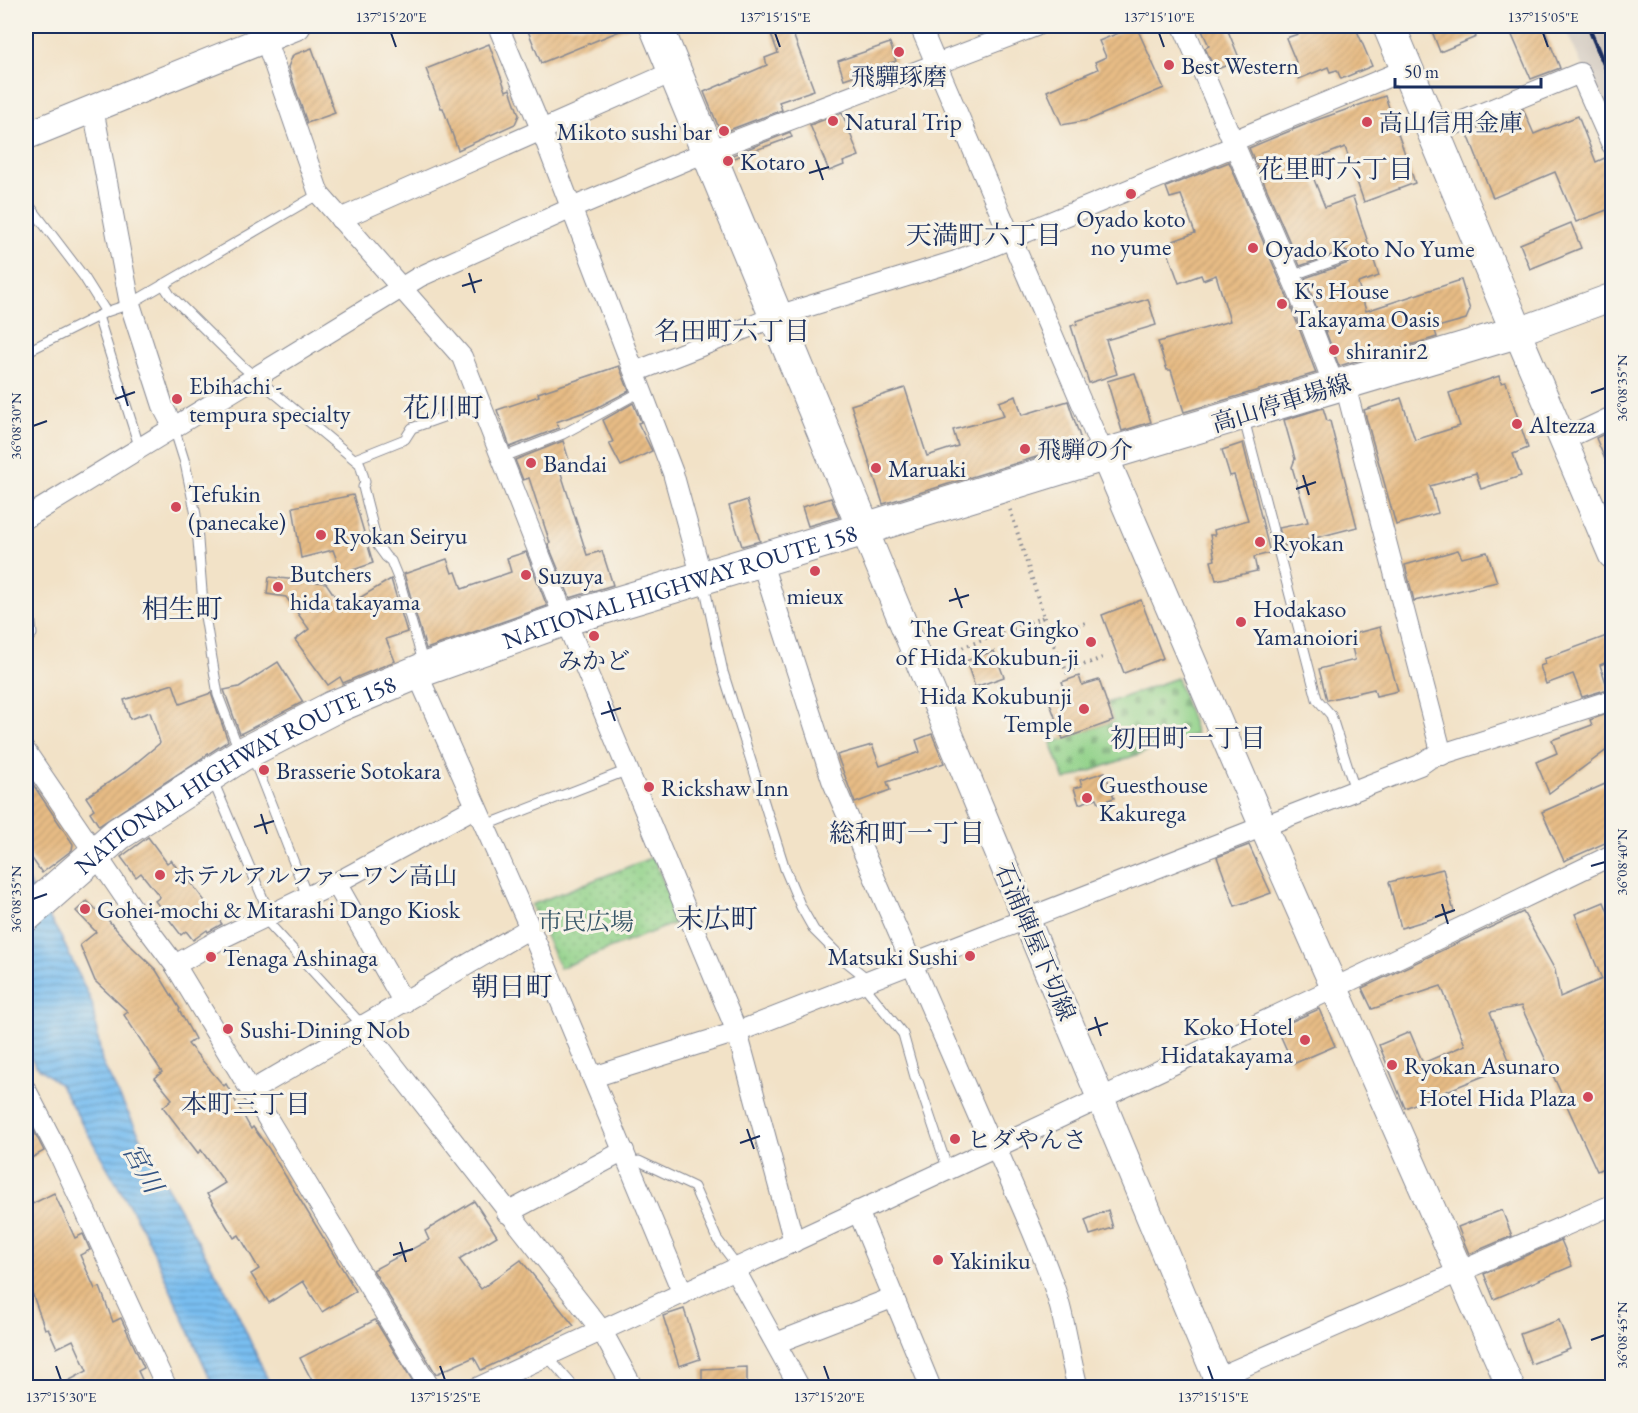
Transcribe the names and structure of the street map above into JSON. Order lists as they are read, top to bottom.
{
  "streets": {
    "highway": ["NATIONAL HIGHWAY ROUTE 158"],
    "main road": ["高山停車場線"],
    "street": ["石浦陣屋下切線"]
  },
  "crossings": [
    ["高山停車場線", "NATIONAL HIGHWAY ROUTE 158"],
    ["高山停車場線", "石浦陣屋下切線"],
    ["NATIONAL HIGHWAY ROUTE 158", "石浦陣屋下切線"]
  ],
  "districts": [
    "花里町六丁目",
    "天満町六丁目",
    "名田町六丁目",
    "花川町",
    "相生町",
    "初田町一丁目",
    "総和町一丁目",
    "末広町",
    "朝日町",
    "本町三丁目"
  ],
  "water": ["宮川"],
  "parks": ["市民広場"],
  "places": [
    "飛驒琢磨",
    "Best Western",
    "Natural Trip",
    "高山信用金庫",
    "Mikoto sushi bar",
    "Kotaro",
    "Oyado koto no yume",
    "Oyado Koto No Yume",
    "K's House Takayama Oasis",
    "shiranir2",
    "Ebihachi - tempura specialty",
    "Altezza",
    "飛騨の介",
    "Bandai",
    "Maruaki",
    "Tefukin (panecake)",
    "Ryokan Seiryu",
    "Ryokan",
    "mieux",
    "Suzuya",
    "Butchers hida takayama",
    "Hodakaso Yamanoiori",
    "みかど",
    "The Great Gingko of Hida Kokubun-ji",
    "Hida Kokubunji Temple",
    "Brasserie Sotokara",
    "Rickshaw Inn",
    "Guesthouse Kakurega",
    "ホテルアルファーワン高山",
    "Gohei-mochi & Mitarashi Dango Kiosk",
    "Matsuki Sushi",
    "Tenaga Ashinaga",
    "Sushi-Dining Nob",
    "Koko Hotel Hidatakayama",
    "Ryokan Asunaro",
    "Hotel Hida Plaza",
    "ヒダやんさ",
    "Yakiniku"
  ],
  "scale_bar": "50 m",
  "coordinates": [
    "137°15'20\"E",
    "137°15'15\"E",
    "137°15'10\"E",
    "137°15'05\"E",
    "36°08'35\"N",
    "36°08'30\"N",
    "36°08'40\"N",
    "36°08'45\"N",
    "137°15'30\"E",
    "137°15'25\"E"
  ]
}
